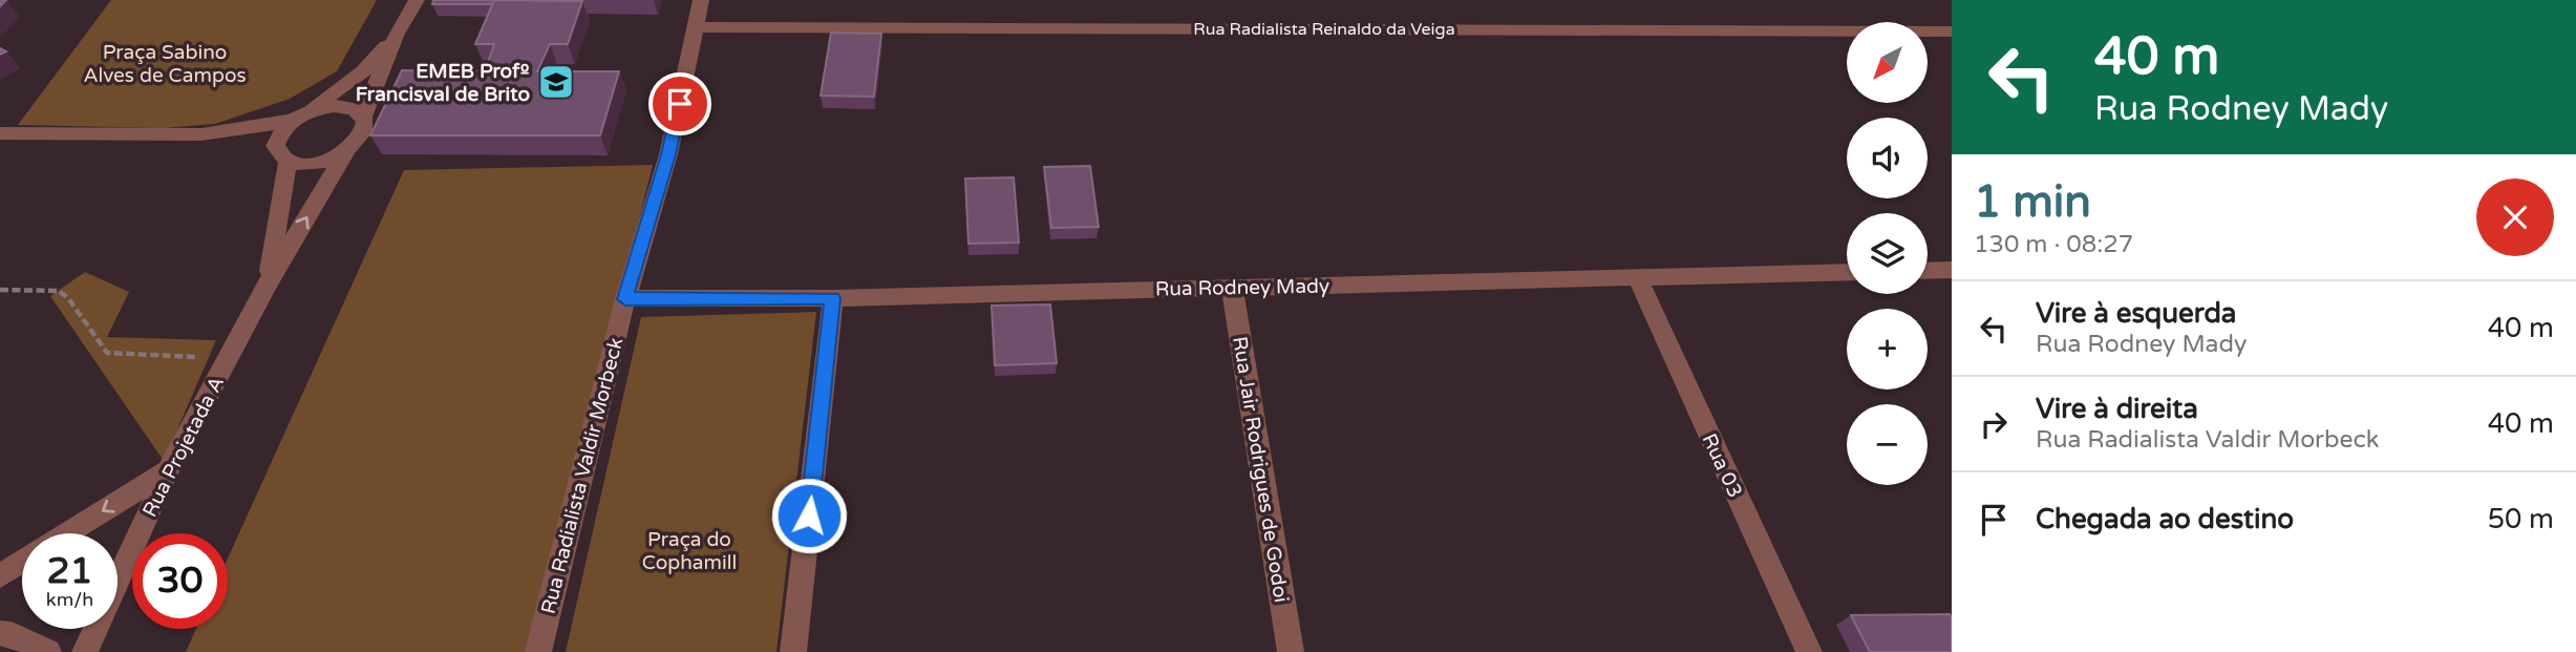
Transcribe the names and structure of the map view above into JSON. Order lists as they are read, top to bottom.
{
  "streets": {
    "street": [
      "Rua Radialista Reinaldo da Veiga",
      "Rua Rodney Mady",
      "Rua Projetada A",
      "Rua 03",
      "Rua Jair Rodrigues de Godoi",
      "Rua Radialista Valdir Morbeck"
    ]
  },
  "crossings": [
    ["Rua Radialista Reinaldo da Veiga", "Rua Radialista Valdir Morbeck"],
    ["Rua Rodney Mady", "Rua 03"],
    ["Rua Rodney Mady", "Rua Jair Rodrigues de Godoi"],
    ["Rua Rodney Mady", "Rua Radialista Valdir Morbeck"]
  ],
  "parks": ["Praça Sabino Alves de Campos", "Praça do Cophamill"],
  "places": {
    "school or university": ["EMEB Profº Francisval de Brito"]
  },
  "north": "bottom left",
  "page": {
    "turn": ["40 m", "Rua Rodney Mady"],
    "map_buttons": ["+", "−"],
    "heading": ["1 min", "130 m · 08:27"],
    "list": [
      {
        "name": "Vire à esquerda",
        "note": "Rua Rodney Mady",
        "value": "40 m"
      },
      {
        "name": "Vire à direita",
        "note": "Rua Radialista Valdir Morbeck",
        "value": "40 m"
      },
      {
        "name": "Chegada ao destino",
        "value": "50 m"
      }
    ],
    "speed": "21 km/h",
    "limit": "30"
  }
}
